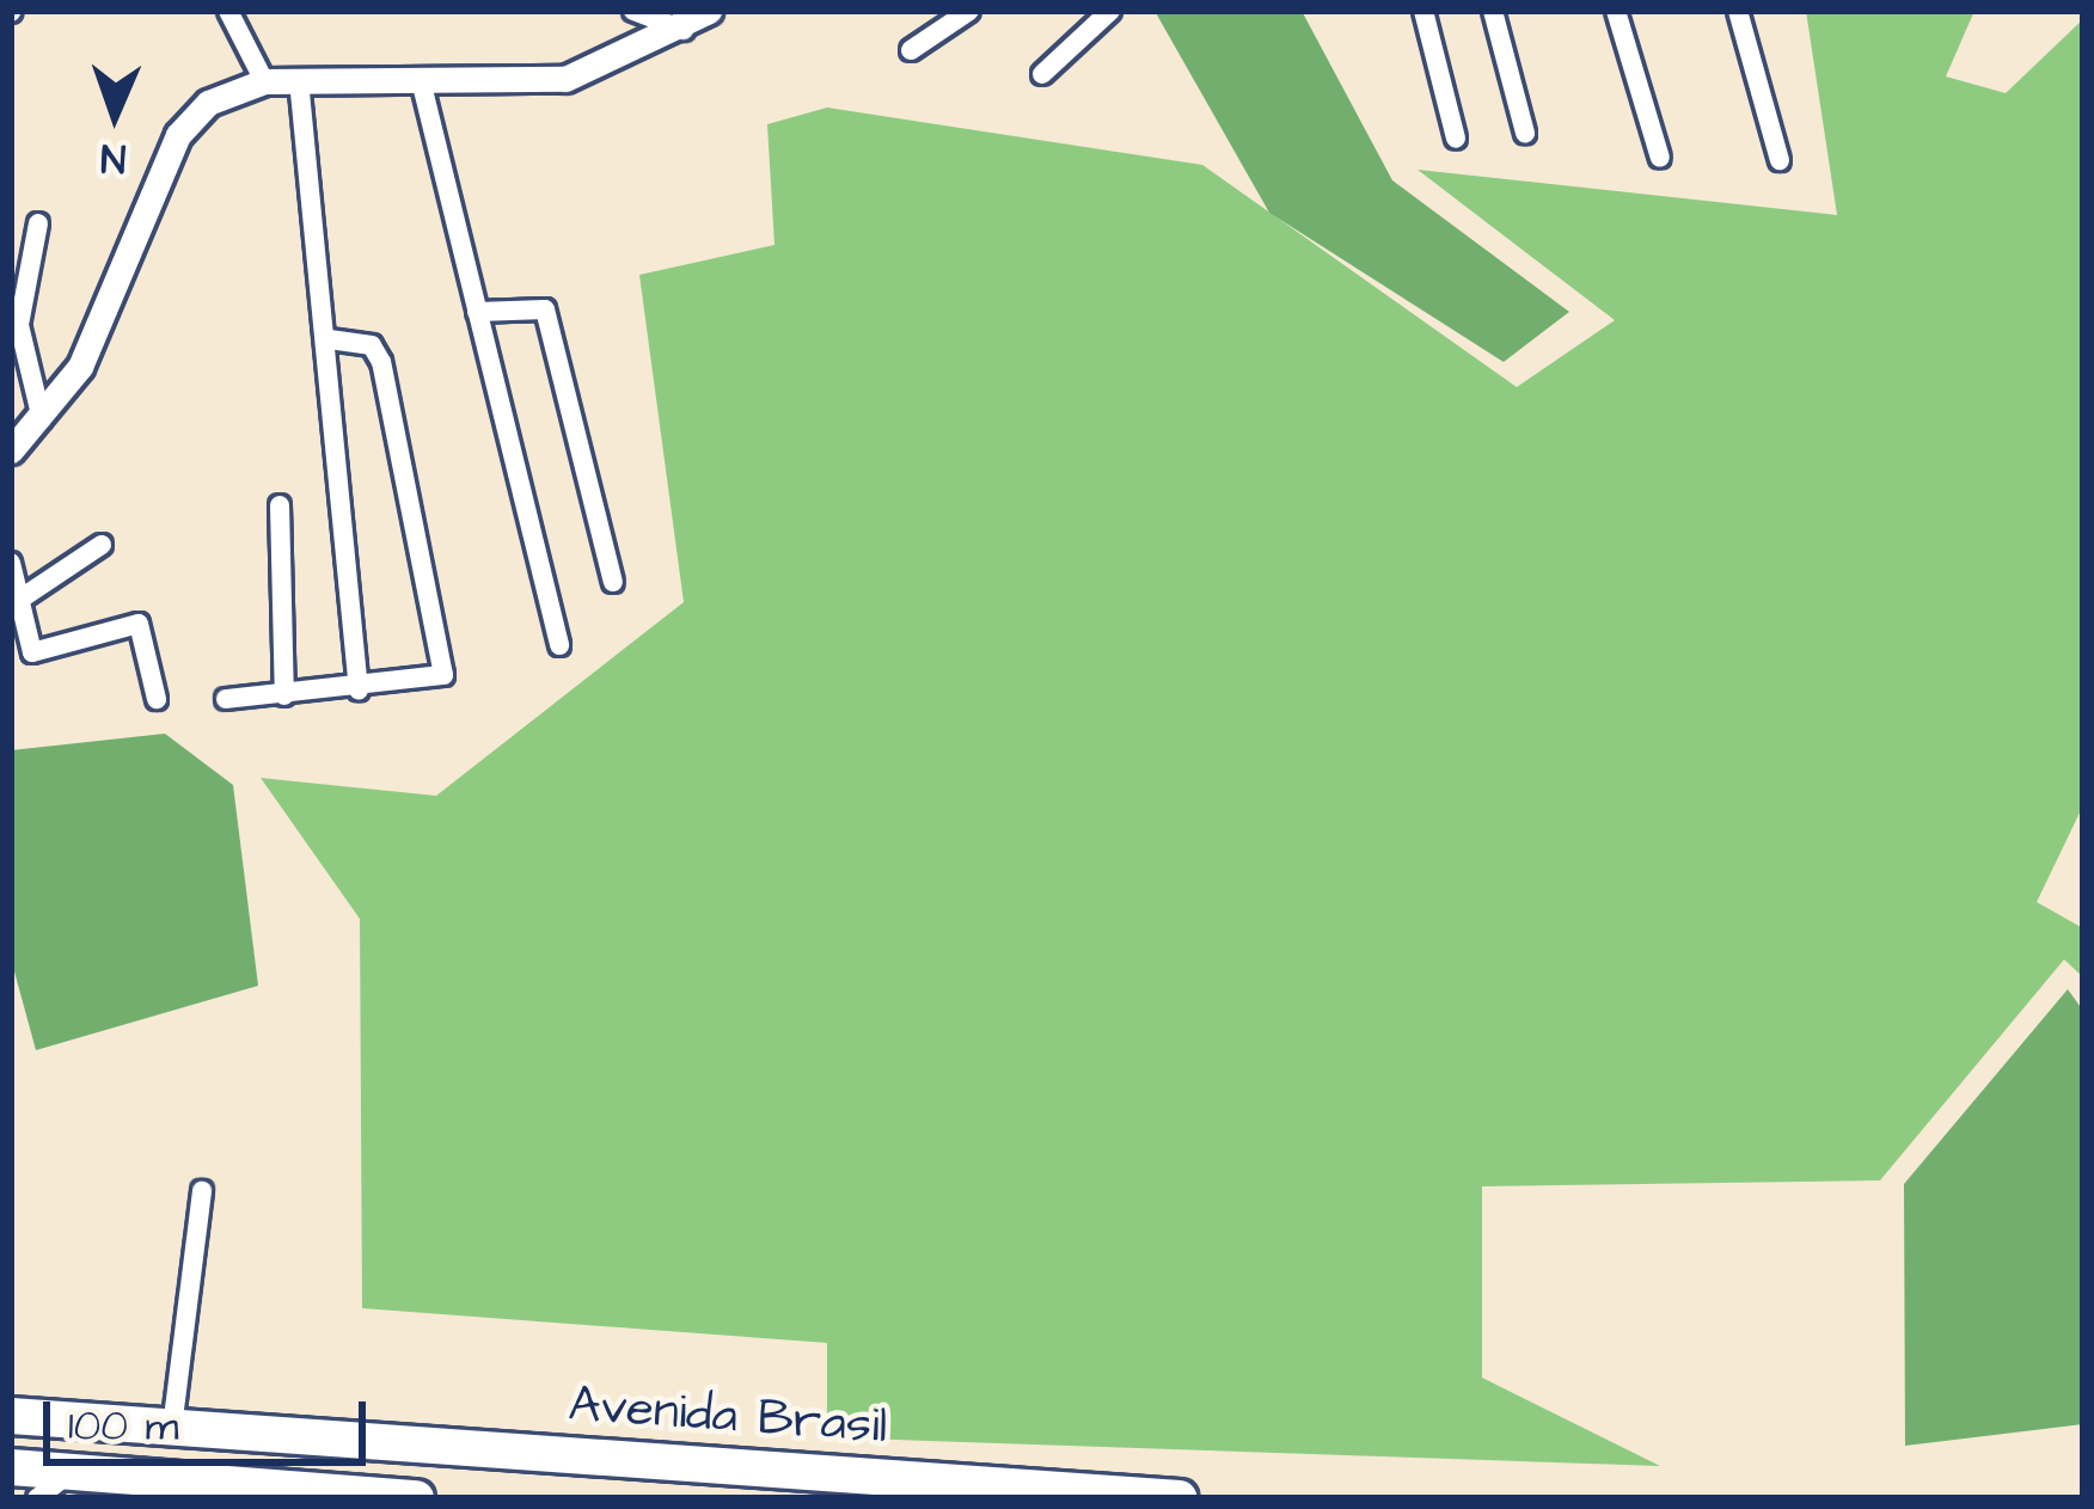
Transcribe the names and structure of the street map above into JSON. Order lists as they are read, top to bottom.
{
  "streets": {
    "highway": ["Avenida Brasil"]
  },
  "scale_bar": "100 m",
  "north": "bottom"
}
